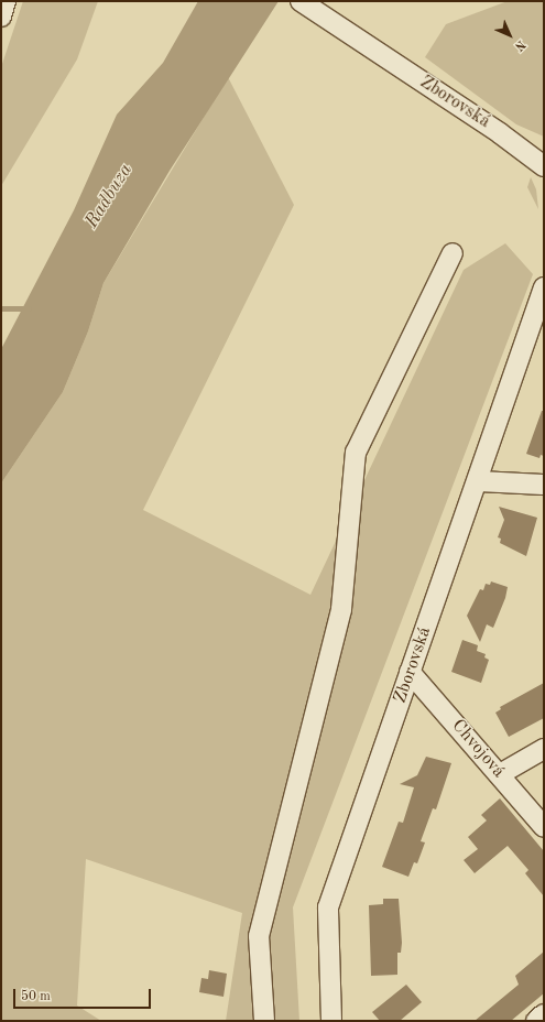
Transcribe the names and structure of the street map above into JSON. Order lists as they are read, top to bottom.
{
  "streets": {
    "street": ["Zborovská", "Chvojová"]
  },
  "crossings": [
    ["Zborovská", "Chvojová"]
  ],
  "water": ["Radbuza"],
  "scale_bar": "50 m",
  "north": "bottom right"
}
